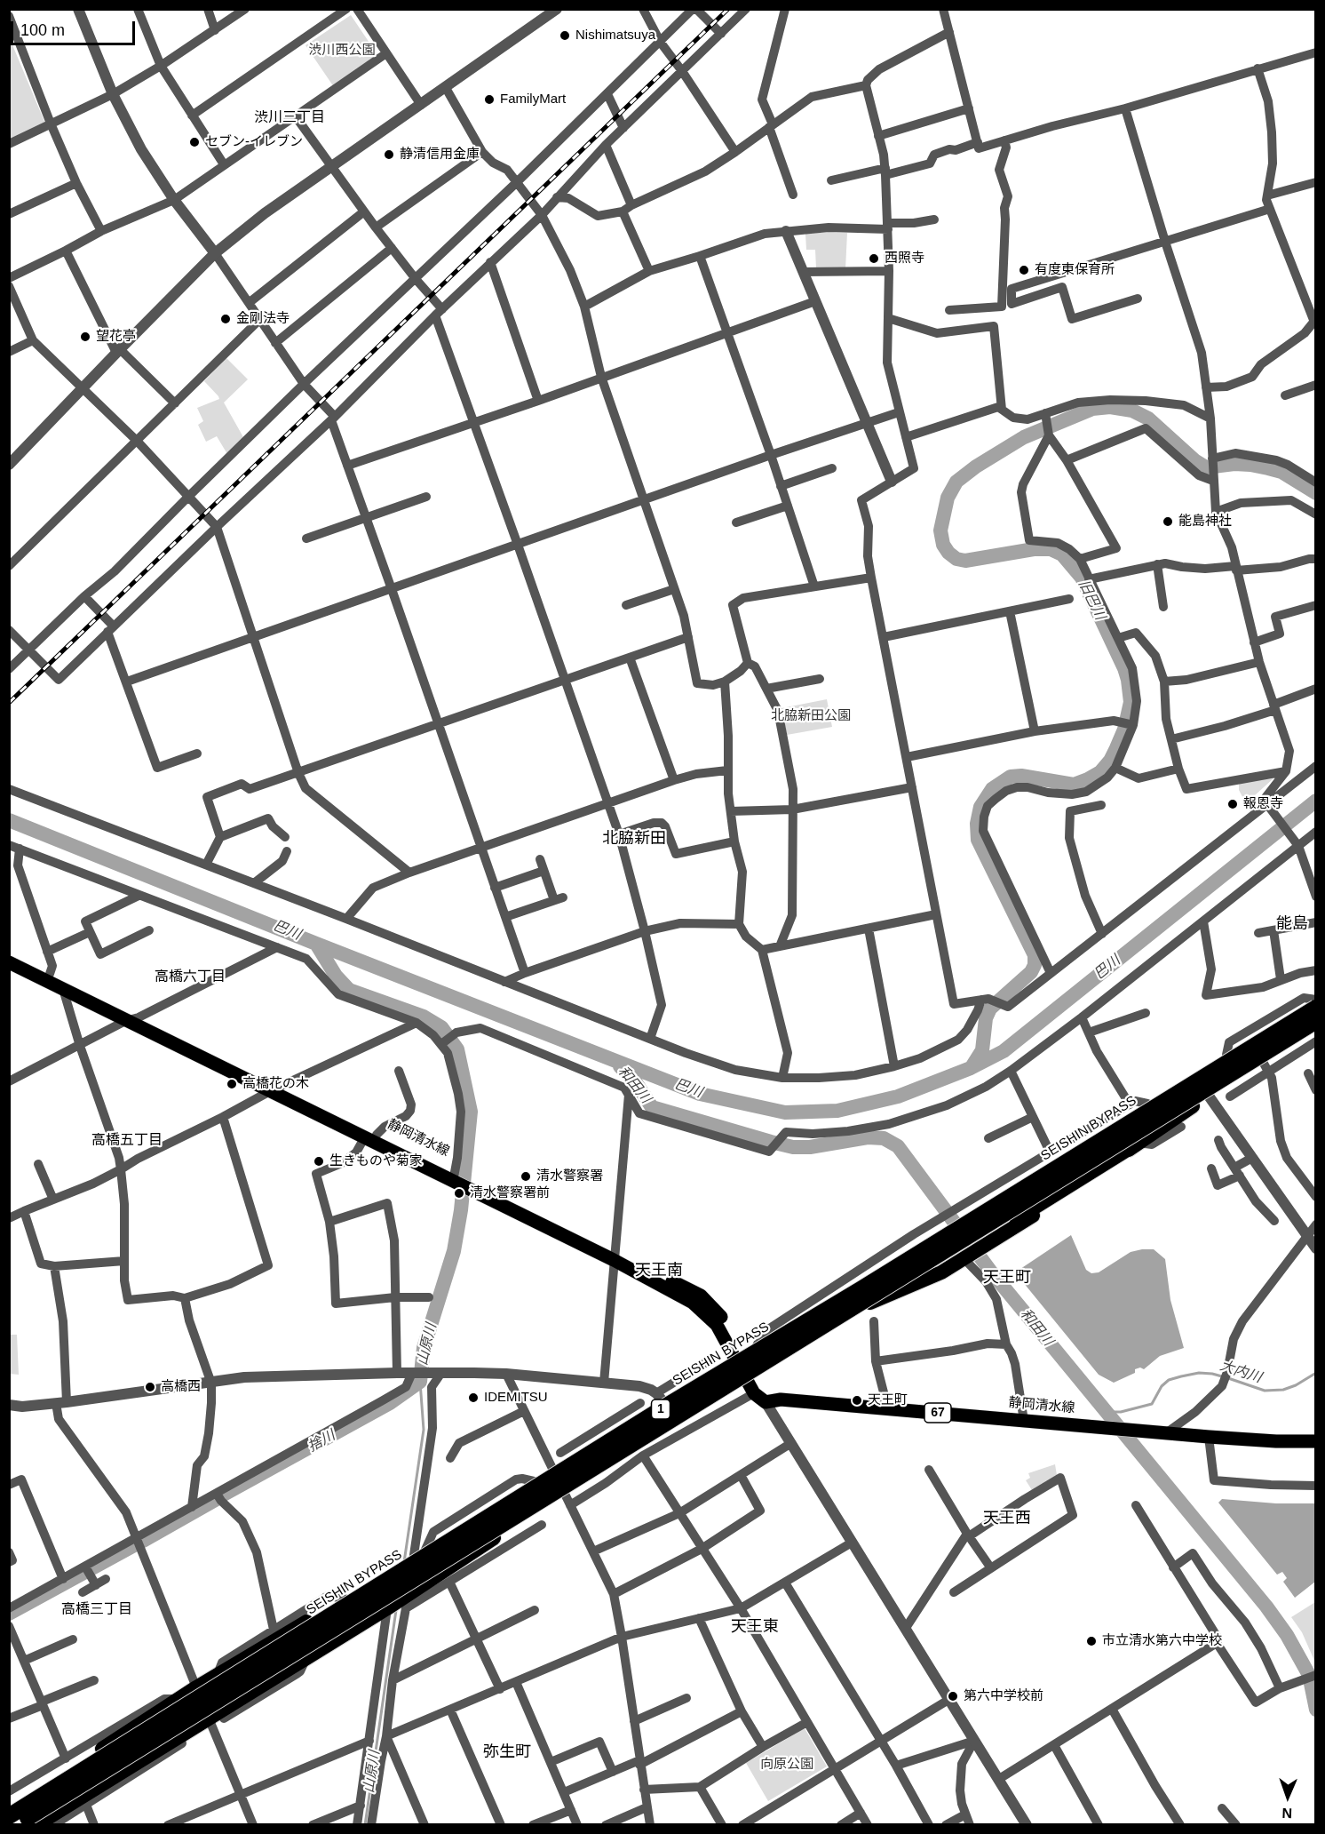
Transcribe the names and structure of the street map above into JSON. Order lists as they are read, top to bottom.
{
  "streets": {
    "highway": ["SEISHIN BYPASS", "1"],
    "main road": ["静岡清水線", "67"]
  },
  "districts": [
    "渋川三丁目",
    "北脇新田",
    "能島",
    "高橋六丁目",
    "高橋五丁目",
    "天王南",
    "天王町",
    "天王西",
    "高橋三丁目",
    "天王東",
    "弥生町"
  ],
  "water": [
    "旧巴川",
    "巴川",
    "和田川",
    "山原川",
    "大内川",
    "捨川"
  ],
  "parks": ["渋川西公園", "北脇新田公園", "向原公園"],
  "places": [
    "Nishimatsuya",
    "FamilyMart",
    "セブン-イレブン",
    "静清信用金庫",
    "西照寺",
    "有度東保育所",
    "金剛法寺",
    "望花亭",
    "能島神社",
    "報恩寺",
    "高橋花の木",
    "生きものや菊家",
    "清水警察署",
    "清水警察署前",
    "高橋西",
    "IDEMITSU",
    "天王町",
    "市立清水第六中学校",
    "第六中学校前"
  ],
  "scale_bar": "100 m",
  "north": "bottom"
}
